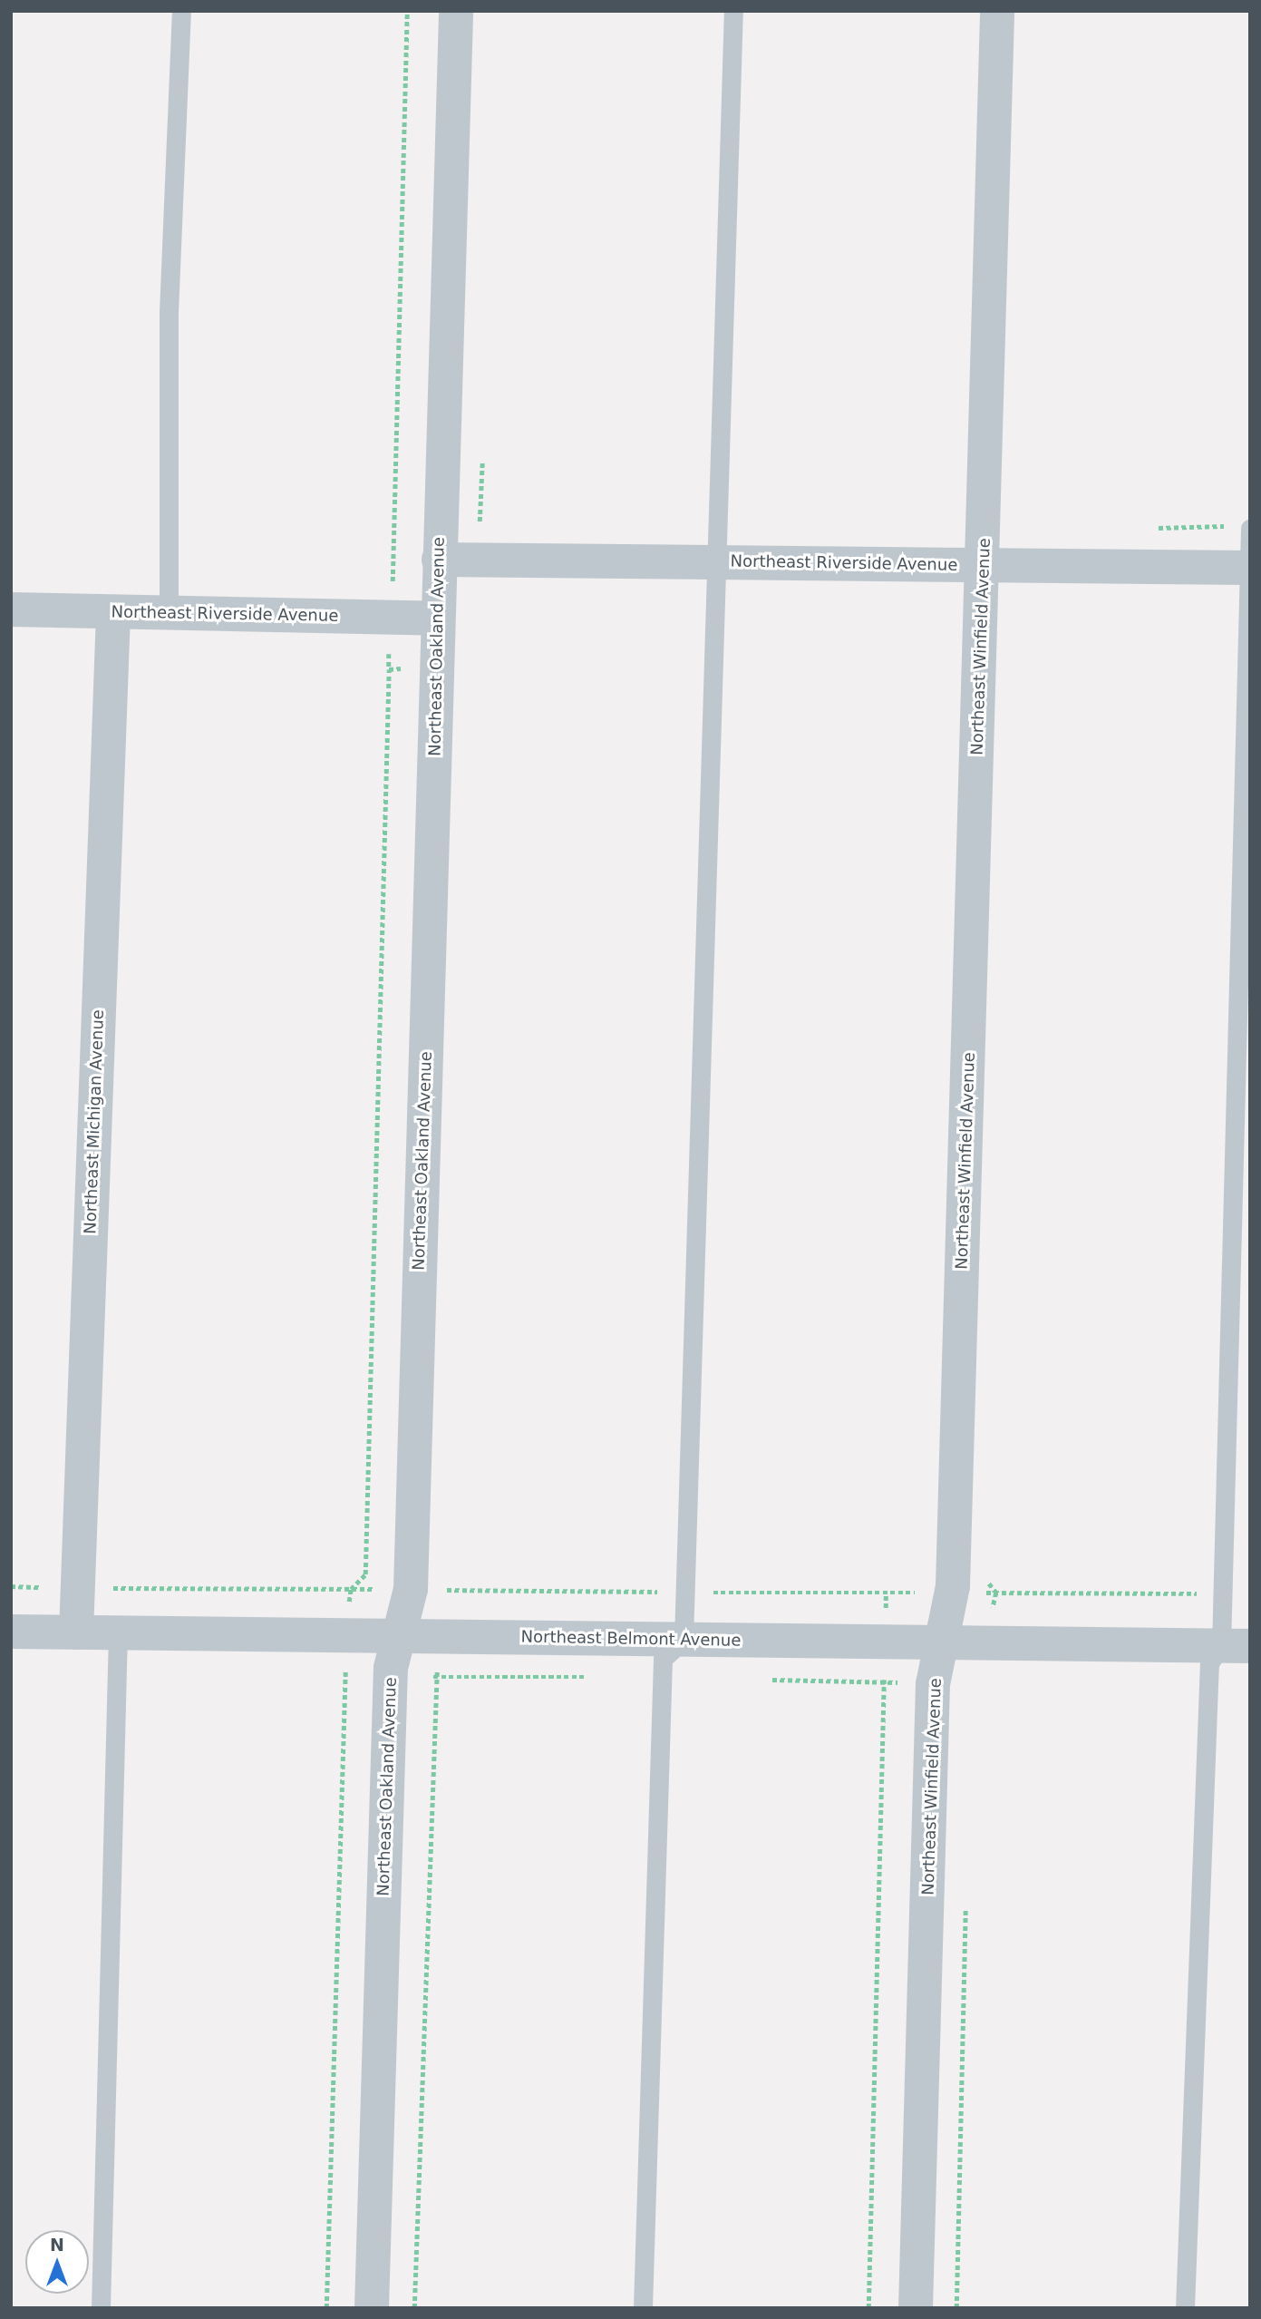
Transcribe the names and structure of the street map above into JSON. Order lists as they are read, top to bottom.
{
  "streets": {
    "street": [
      "Northeast Riverside Avenue",
      "Northeast Oakland Avenue",
      "Northeast Winfield Avenue",
      "Northeast Michigan Avenue",
      "Northeast Belmont Avenue"
    ]
  },
  "crossings": [
    ["Northeast Riverside Avenue", "Northeast Oakland Avenue"],
    ["Northeast Riverside Avenue", "Northeast Winfield Avenue"],
    ["Northeast Riverside Avenue", "Northeast Michigan Avenue"],
    ["Northeast Oakland Avenue", "Northeast Belmont Avenue"],
    ["Northeast Winfield Avenue", "Northeast Belmont Avenue"],
    ["Northeast Michigan Avenue", "Northeast Belmont Avenue"]
  ],
  "north": "top"
}
